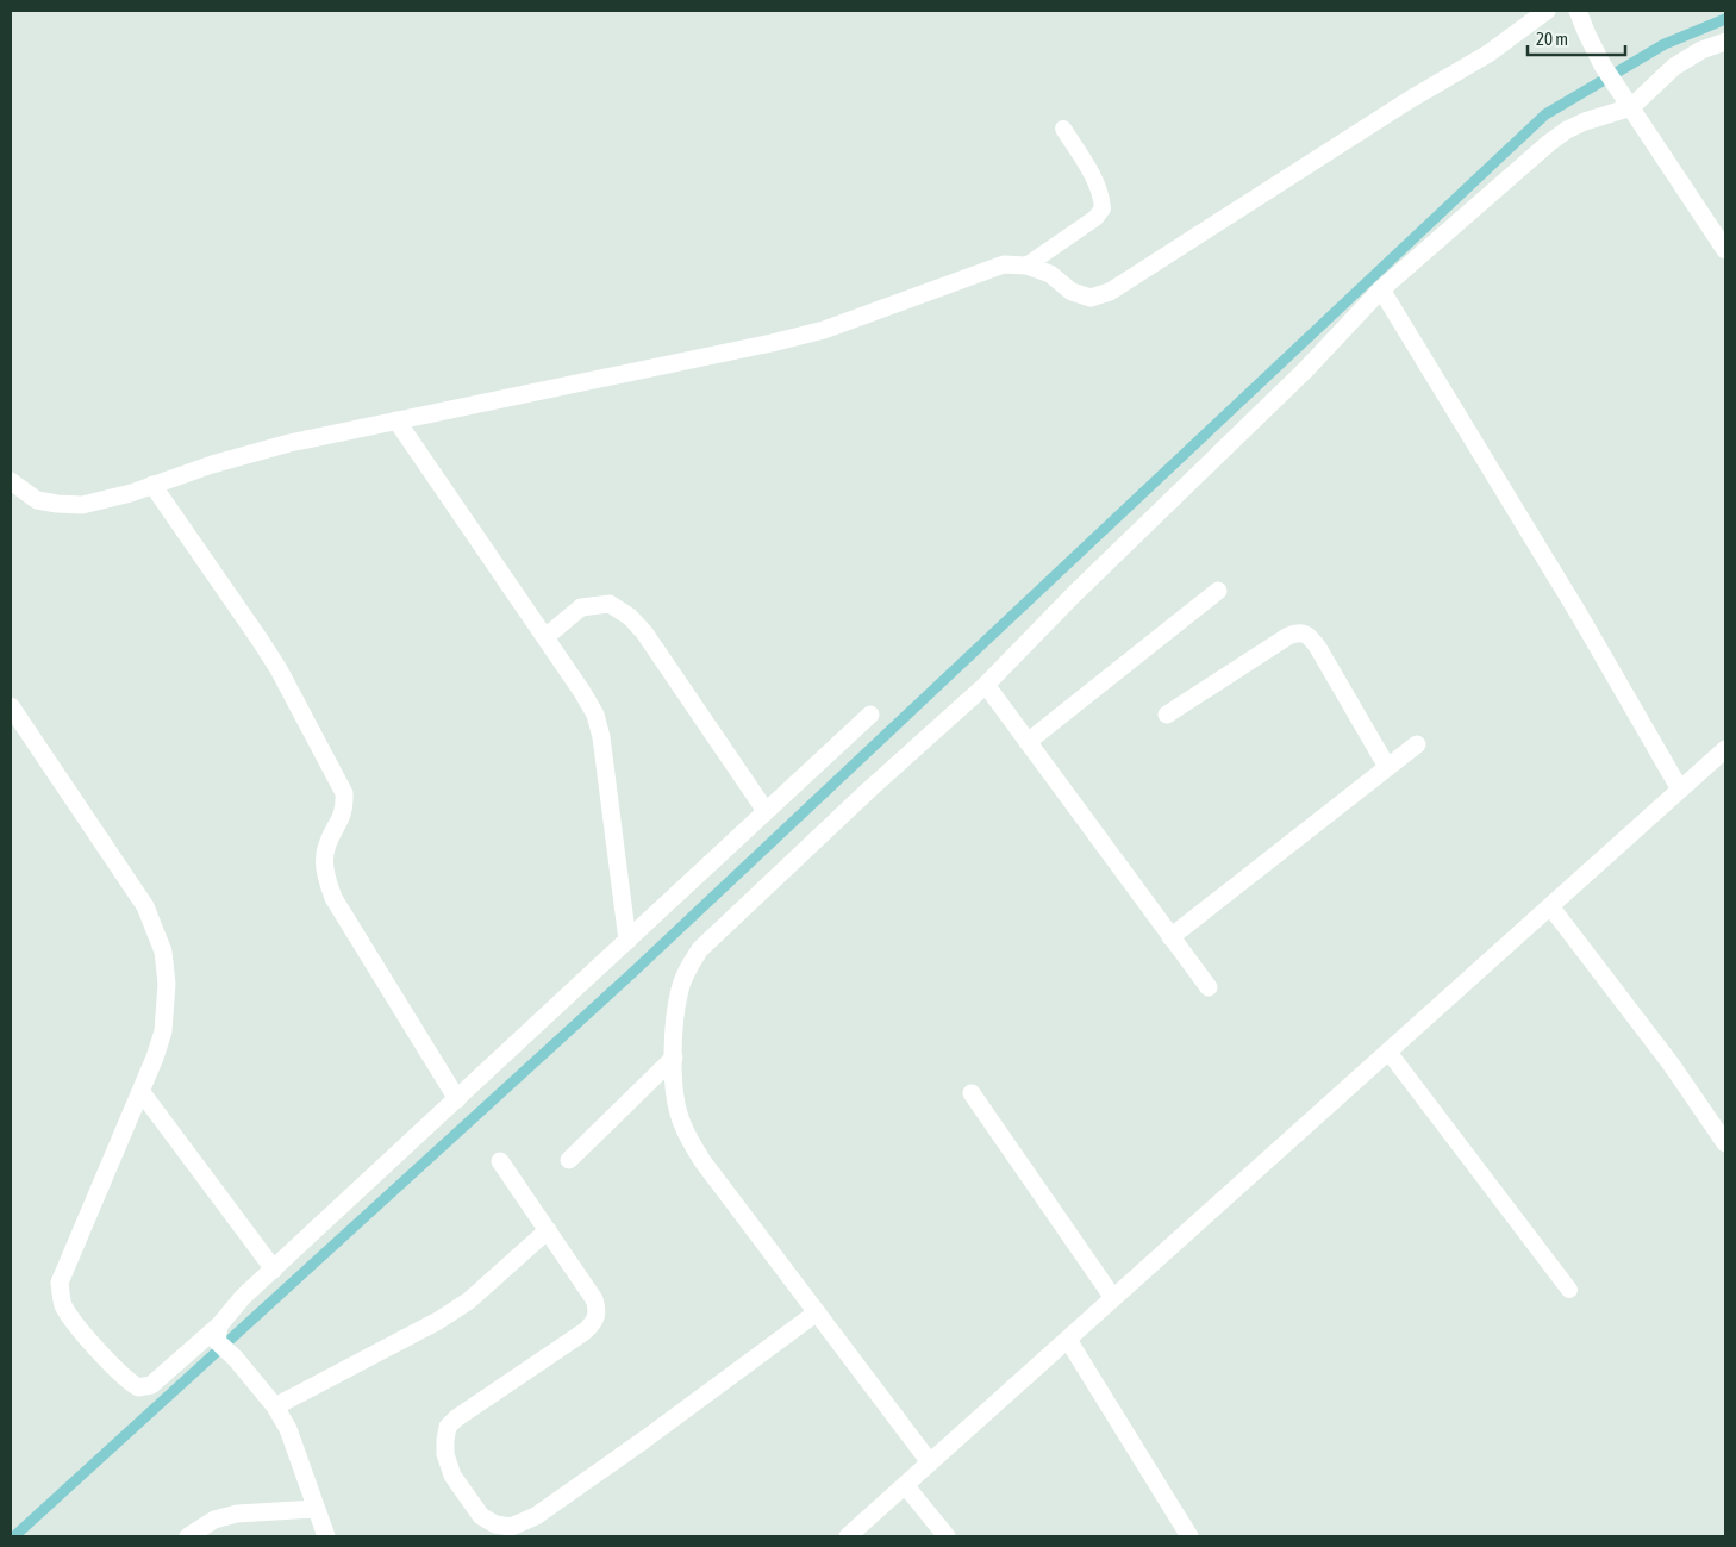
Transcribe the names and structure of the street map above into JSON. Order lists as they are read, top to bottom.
{
  "scale_bar": "20 m"
}
